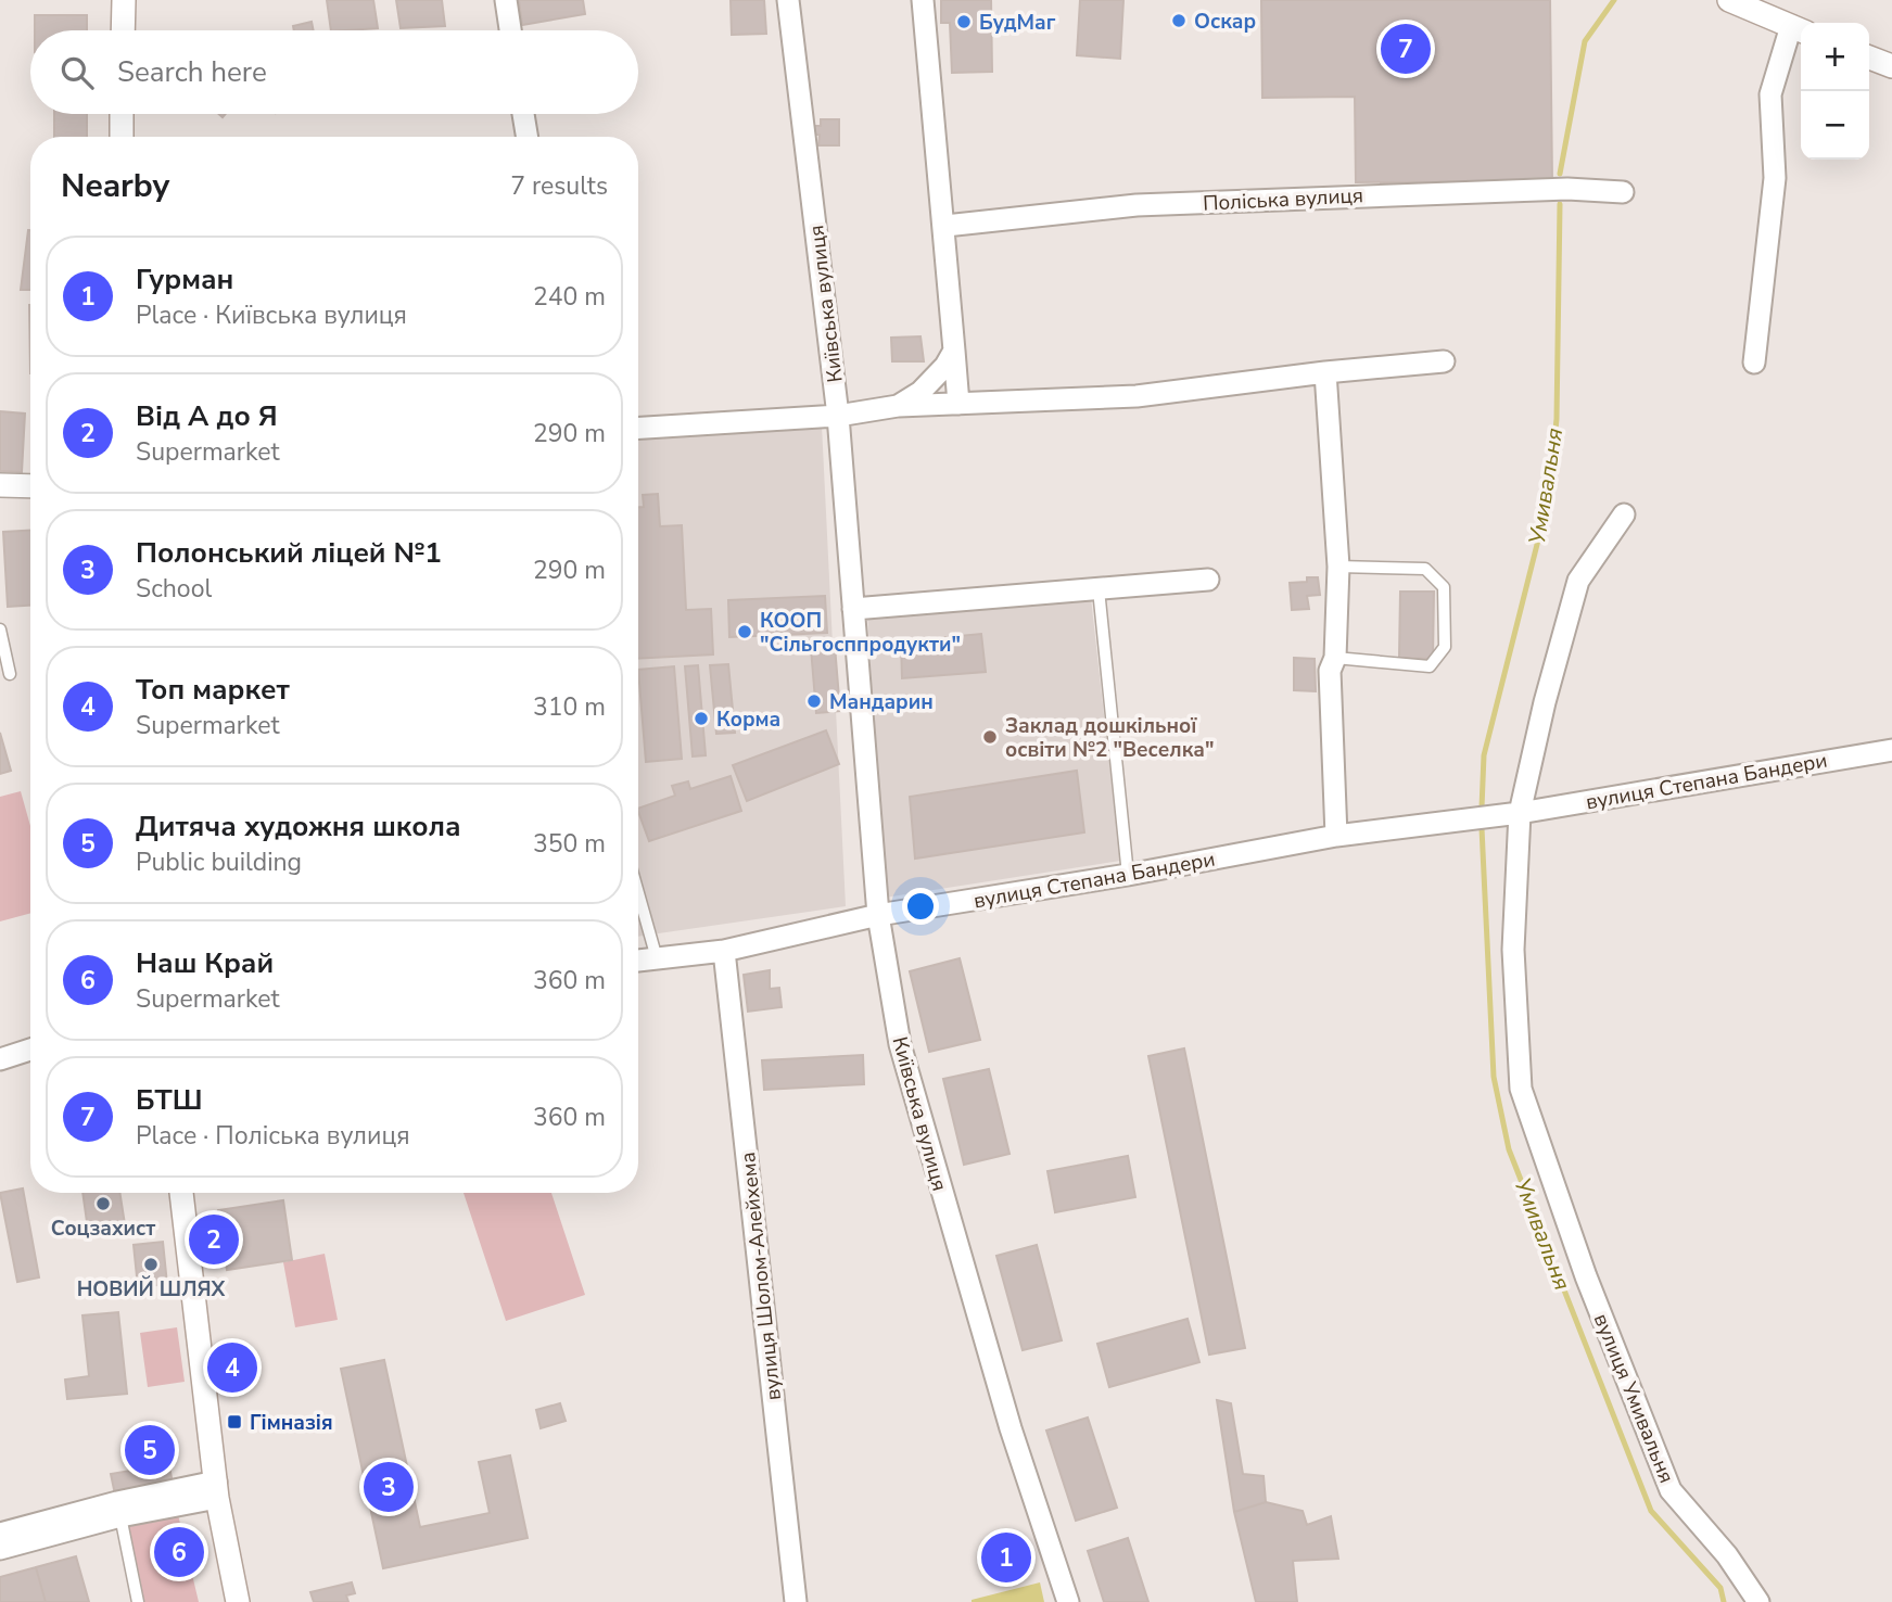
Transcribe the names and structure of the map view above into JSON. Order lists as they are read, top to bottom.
{
  "streets": {
    "street": [
      "Поліська вулиця",
      "Київська вулиця",
      "вулиця Степана Бандери",
      "вулиця Шолом-Алейхема",
      "вулиця Умивальня"
    ]
  },
  "crossings": [
    ["Київська вулиця", "вулиця Степана Бандери"],
    ["вулиця Степана Бандери", "вулиця Шолом-Алейхема"],
    ["вулиця Степана Бандери", "вулиця Умивальня"]
  ],
  "water": ["Умивальня"],
  "places": {
    "other": [
      "Оскар",
      "БудМаг",
      "КООП \"Сільгосппродукти\"",
      "Мандарин",
      "Корма",
      "Заклад дошкільної освіти №2 \"Веселка\"",
      "Соцзахист",
      "НОВИЙ ШЛЯХ"
    ],
    "transit": ["Гімназія"]
  },
  "page": {
    "pins": [
      "7",
      "2",
      "4",
      "5",
      "3",
      "6",
      "1"
    ],
    "map_buttons": ["+", "−"],
    "search": "Search here",
    "heading": ["Nearby", "7 results"],
    "list": [
      {
        "mark": "1",
        "name": "Гурман",
        "note": "Place · Київська вулиця",
        "value": "240 m"
      },
      {
        "mark": "2",
        "name": "Від А до Я",
        "note": "Supermarket",
        "value": "290 m"
      },
      {
        "mark": "3",
        "name": "Полонський ліцей №1",
        "note": "School",
        "value": "290 m"
      },
      {
        "mark": "4",
        "name": "Топ маркет",
        "note": "Supermarket",
        "value": "310 m"
      },
      {
        "mark": "5",
        "name": "Дитяча художня школа",
        "note": "Public building",
        "value": "350 m"
      },
      {
        "mark": "6",
        "name": "Наш Край",
        "note": "Supermarket",
        "value": "360 m"
      },
      {
        "mark": "7",
        "name": "БТШ",
        "note": "Place · Поліська вулиця",
        "value": "360 m"
      }
    ]
  }
}
